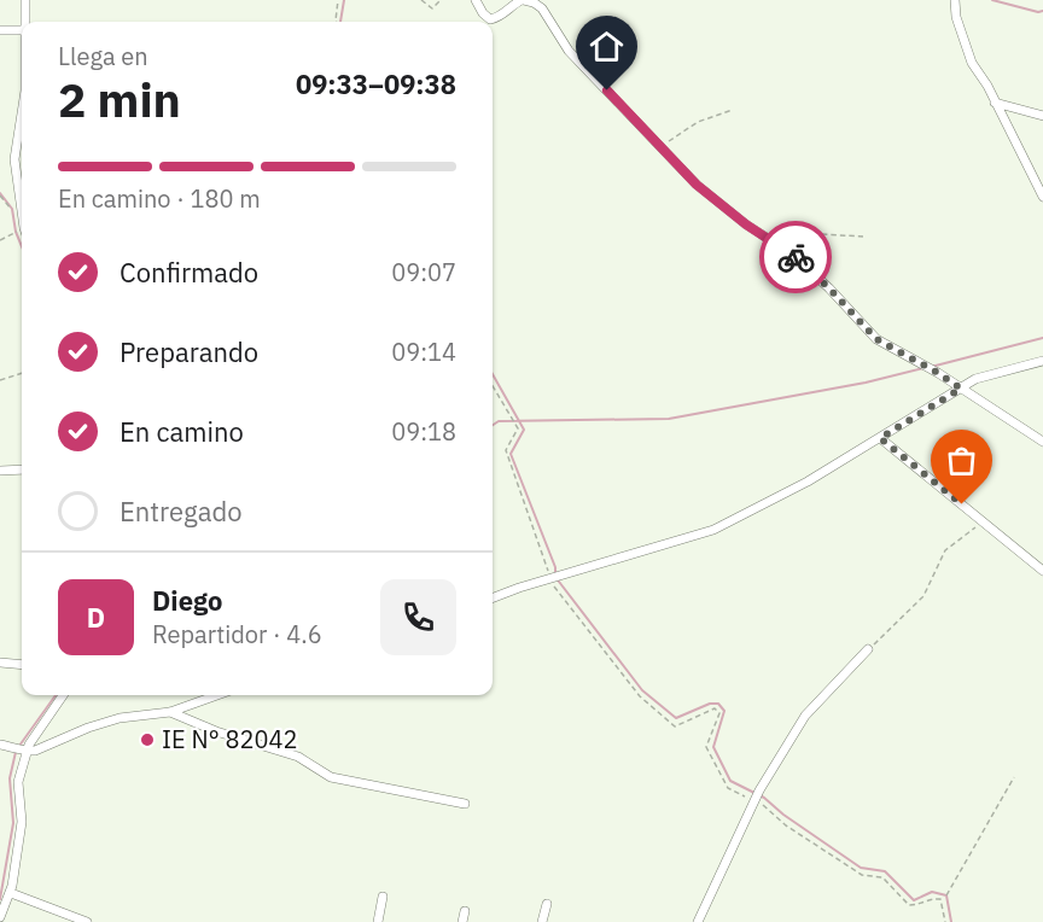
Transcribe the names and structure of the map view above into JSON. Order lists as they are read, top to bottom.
{
  "places": ["IE N° 82042"],
  "page": {
    "heading": ["2 min", "Llega en", "09:33–09:38"],
    "panel": ["Diego", "Repartidor · 4.6"],
    "bar": "En camino · 180 m",
    "list": [
      ["Confirmado", "09:07"],
      ["Preparando", "09:14"],
      ["En camino", "09:18"],
      "Entregado"
    ],
    "round": "D"
  }
}
